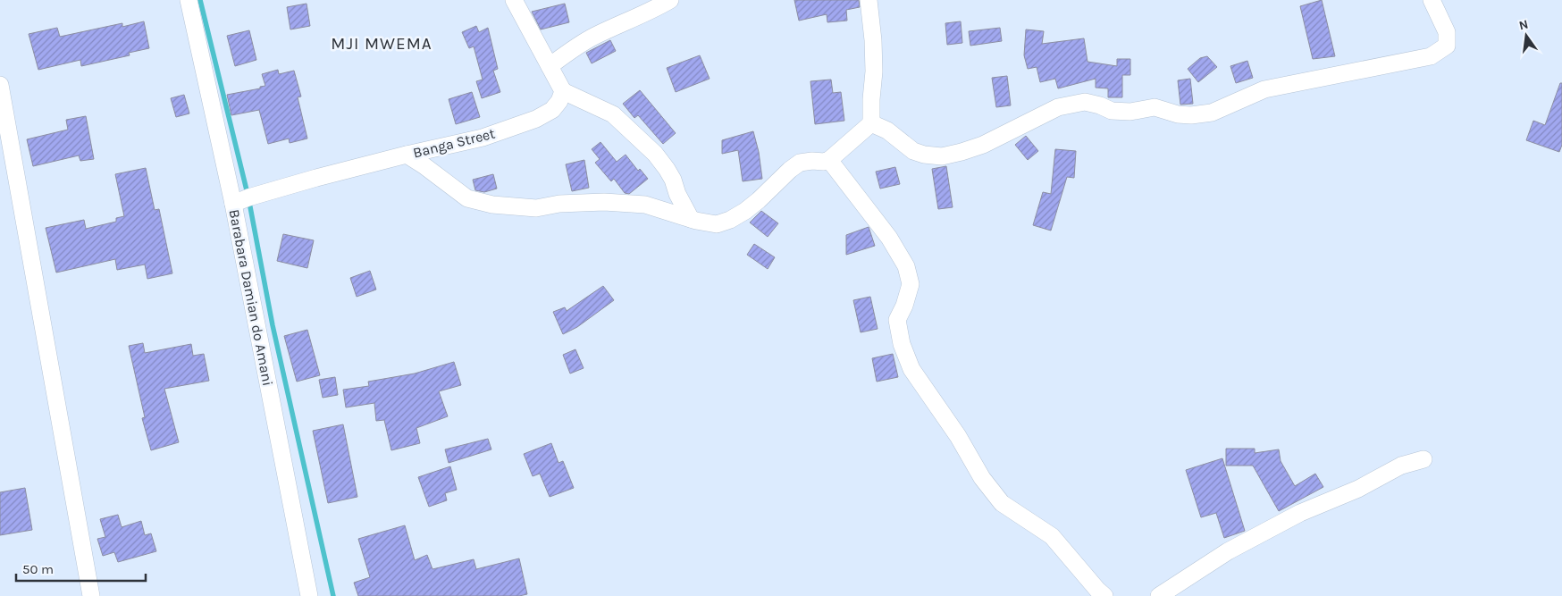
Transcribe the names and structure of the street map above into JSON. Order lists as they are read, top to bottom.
{
  "streets": {
    "street": ["Banga Street", "Barabara Damian do Amani"]
  },
  "crossings": [
    ["Banga Street", "Barabara Damian do Amani"]
  ],
  "districts": ["MJI MWEMA"],
  "scale_bar": "50 m",
  "north": "top"
}
